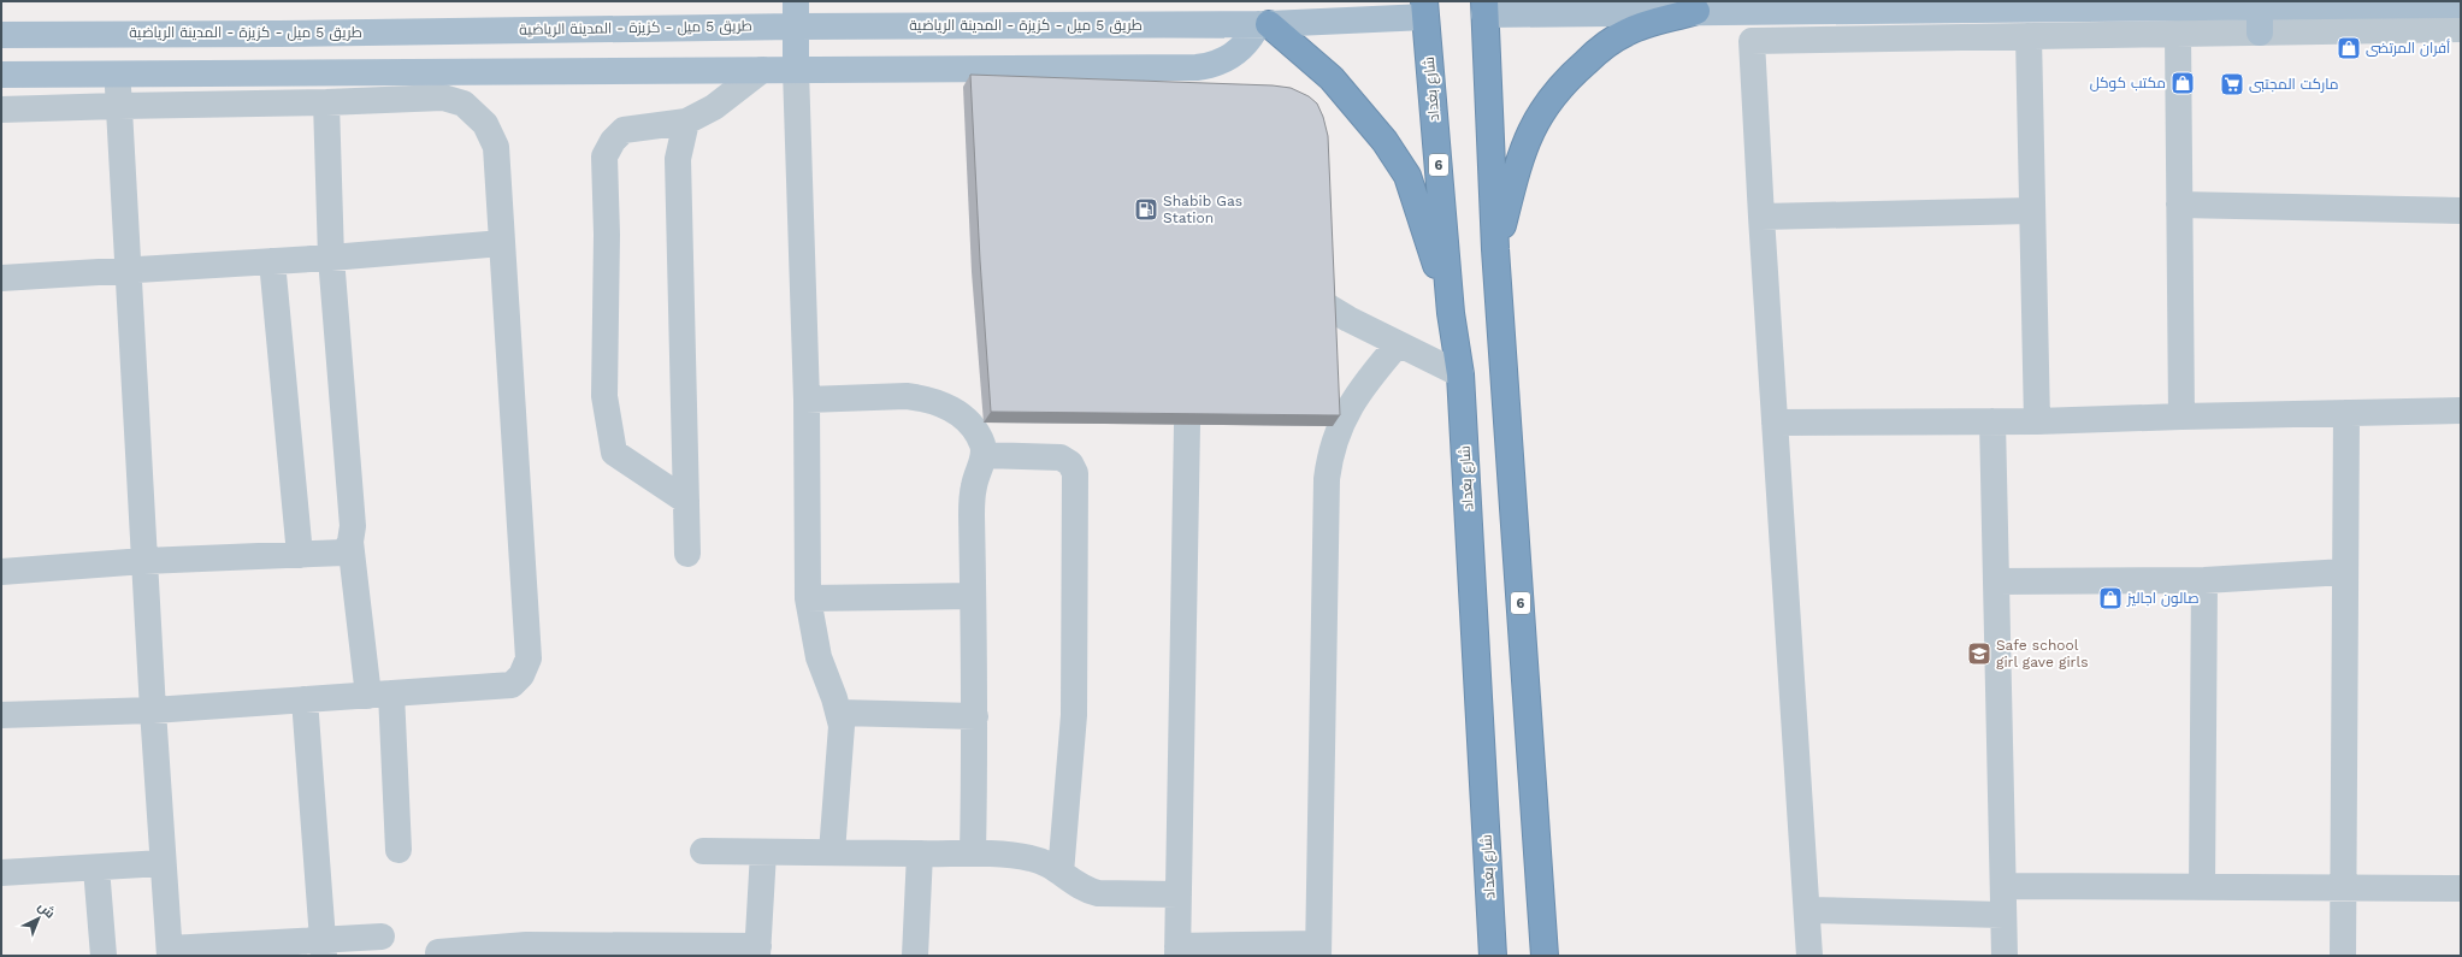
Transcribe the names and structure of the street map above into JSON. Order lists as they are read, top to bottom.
{
  "streets": {
    "highway": ["شارع بغداد", "6"],
    "main road": ["طريق 5 ميل - كزيزة - المدينة الرياضية"]
  },
  "crossings": [
    ["طريق 5 ميل - كزيزة - المدينة الرياضية", "شارع بغداد"]
  ],
  "places": {
    "shop": ["أفران المرتضى", "مكتب كوكل", "صالون اجاليز"],
    "supermarket": ["ماركت المجتبى"],
    "fuel station": ["Shabib Gas Station"],
    "school or university": ["Safe school girl gave girls"]
  },
  "north": "top right"
}
